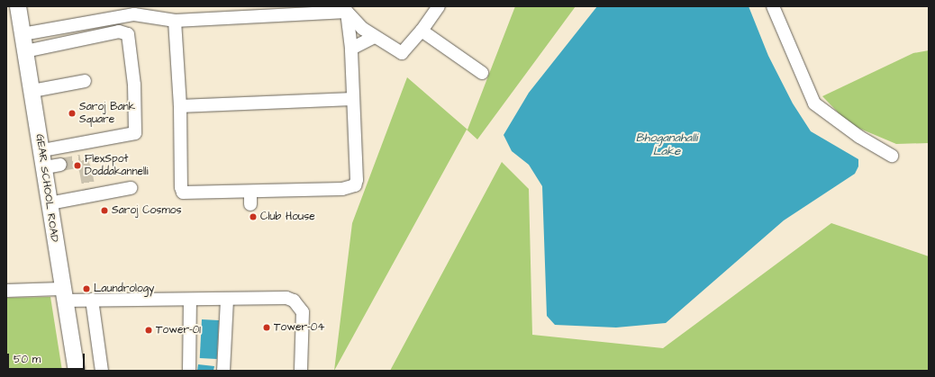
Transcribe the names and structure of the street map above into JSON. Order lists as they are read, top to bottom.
{
  "streets": {
    "main road": ["GEAR SCHOOL ROAD"]
  },
  "water": ["Bhoganahalli Lake"],
  "places": [
    "Saroj Bank Square",
    "FlexSpot Doddakannelli",
    "Saroj Cosmos",
    "Club House",
    "Laundrology",
    "Tower-04",
    "Tower-01"
  ],
  "scale_bar": "50 m"
}
